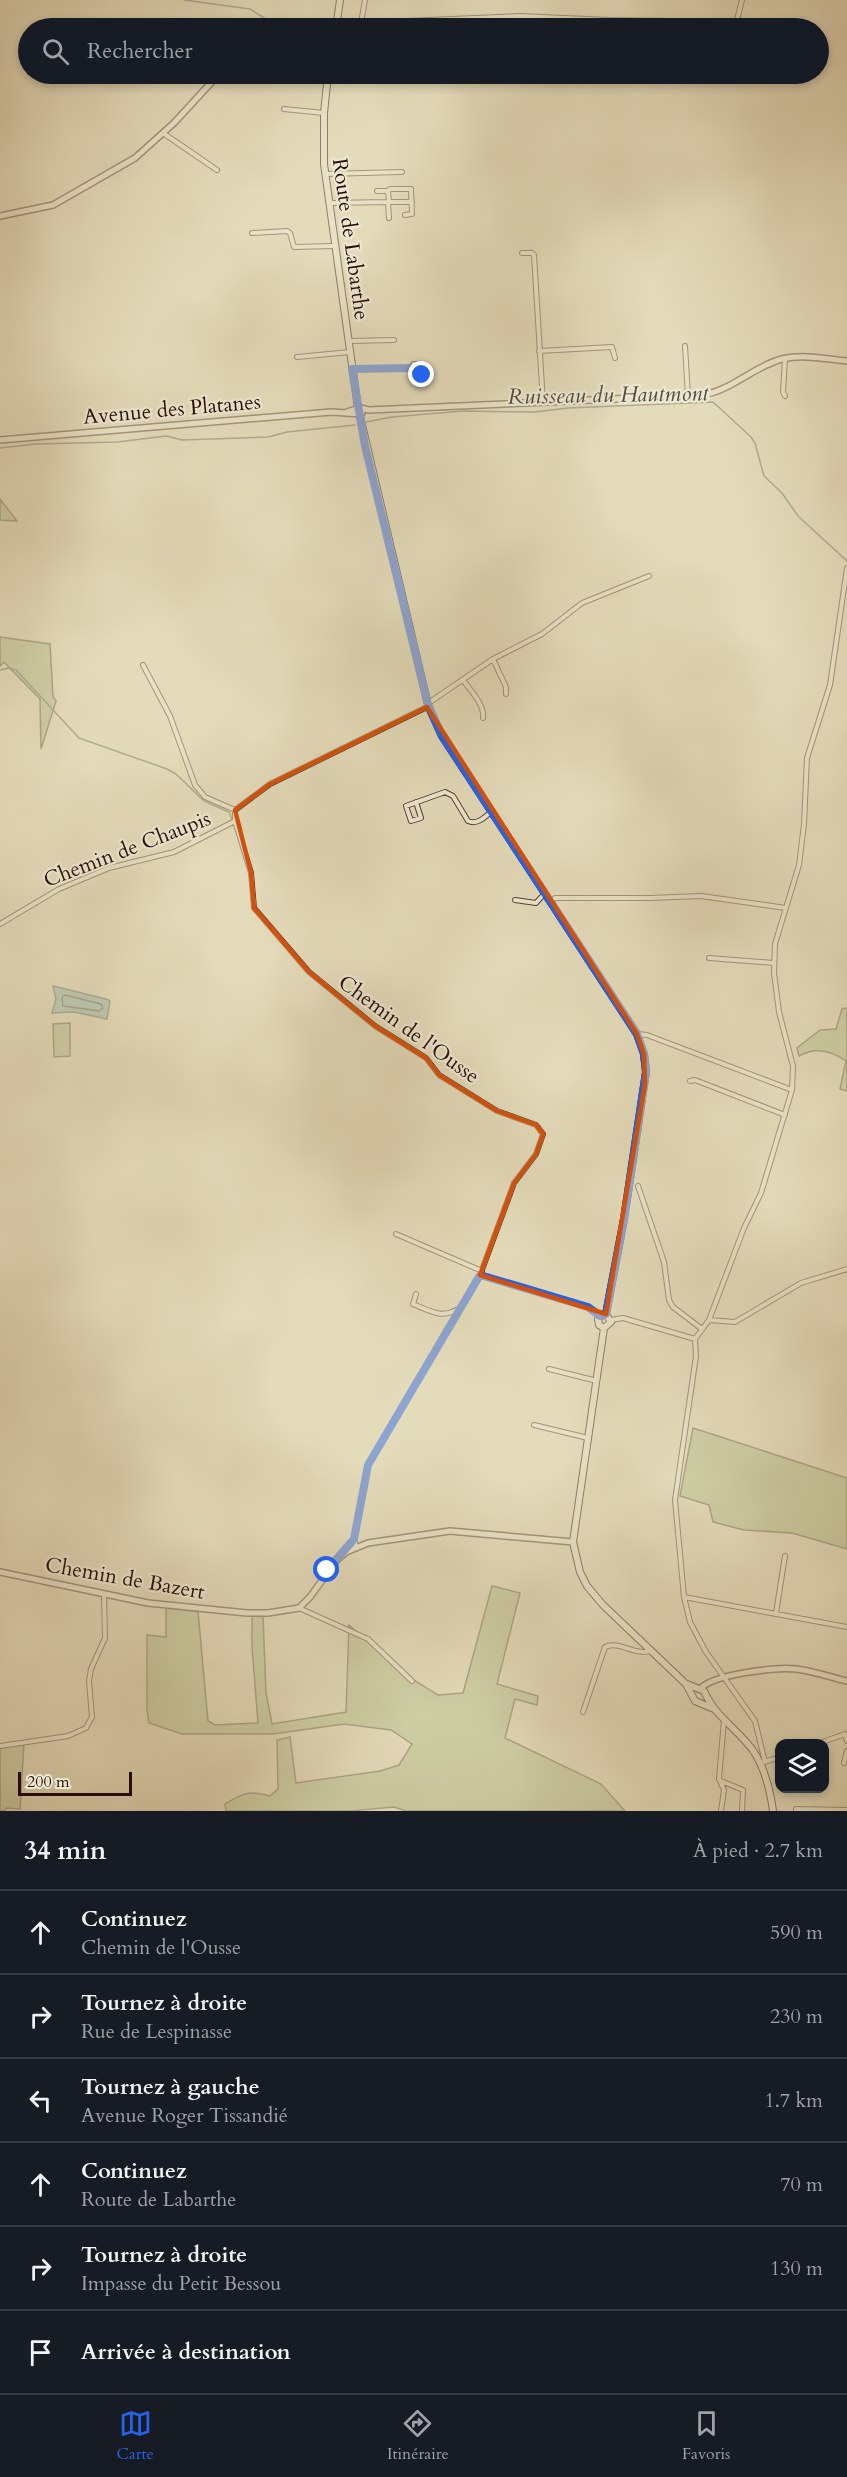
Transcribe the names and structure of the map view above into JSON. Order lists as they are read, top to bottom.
{
  "streets": {
    "main road": ["Route de Labarthe"],
    "street": [
      "Avenue des Platanes",
      "Chemin de Chaupis",
      "Chemin de l'Ousse",
      "Chemin de Bazert"
    ]
  },
  "crossings": [
    ["Route de Labarthe", "Avenue des Platanes"],
    ["Chemin de Chaupis", "Chemin de l'Ousse"]
  ],
  "water": ["Ruisseau du Hautmont"],
  "scale_bar": "200 m",
  "page": {
    "search": "Rechercher",
    "scale": "200 m",
    "heading": ["34 min", "À pied · 2.7 km"],
    "list": [
      ["Continuez", "Chemin de l'Ousse", "590 m"],
      ["Tournez à droite", "Rue de Lespinasse", "230 m"],
      ["Tournez à gauche", "Avenue Roger Tissandié", "1.7 km"],
      ["Continuez", "Route de Labarthe", "70 m"],
      ["Tournez à droite", "Impasse du Petit Bessou", "130 m"],
      "Arrivée à destination"
    ],
    "nav": ["Carte", "Itinéraire", "Favoris"]
  }
}
